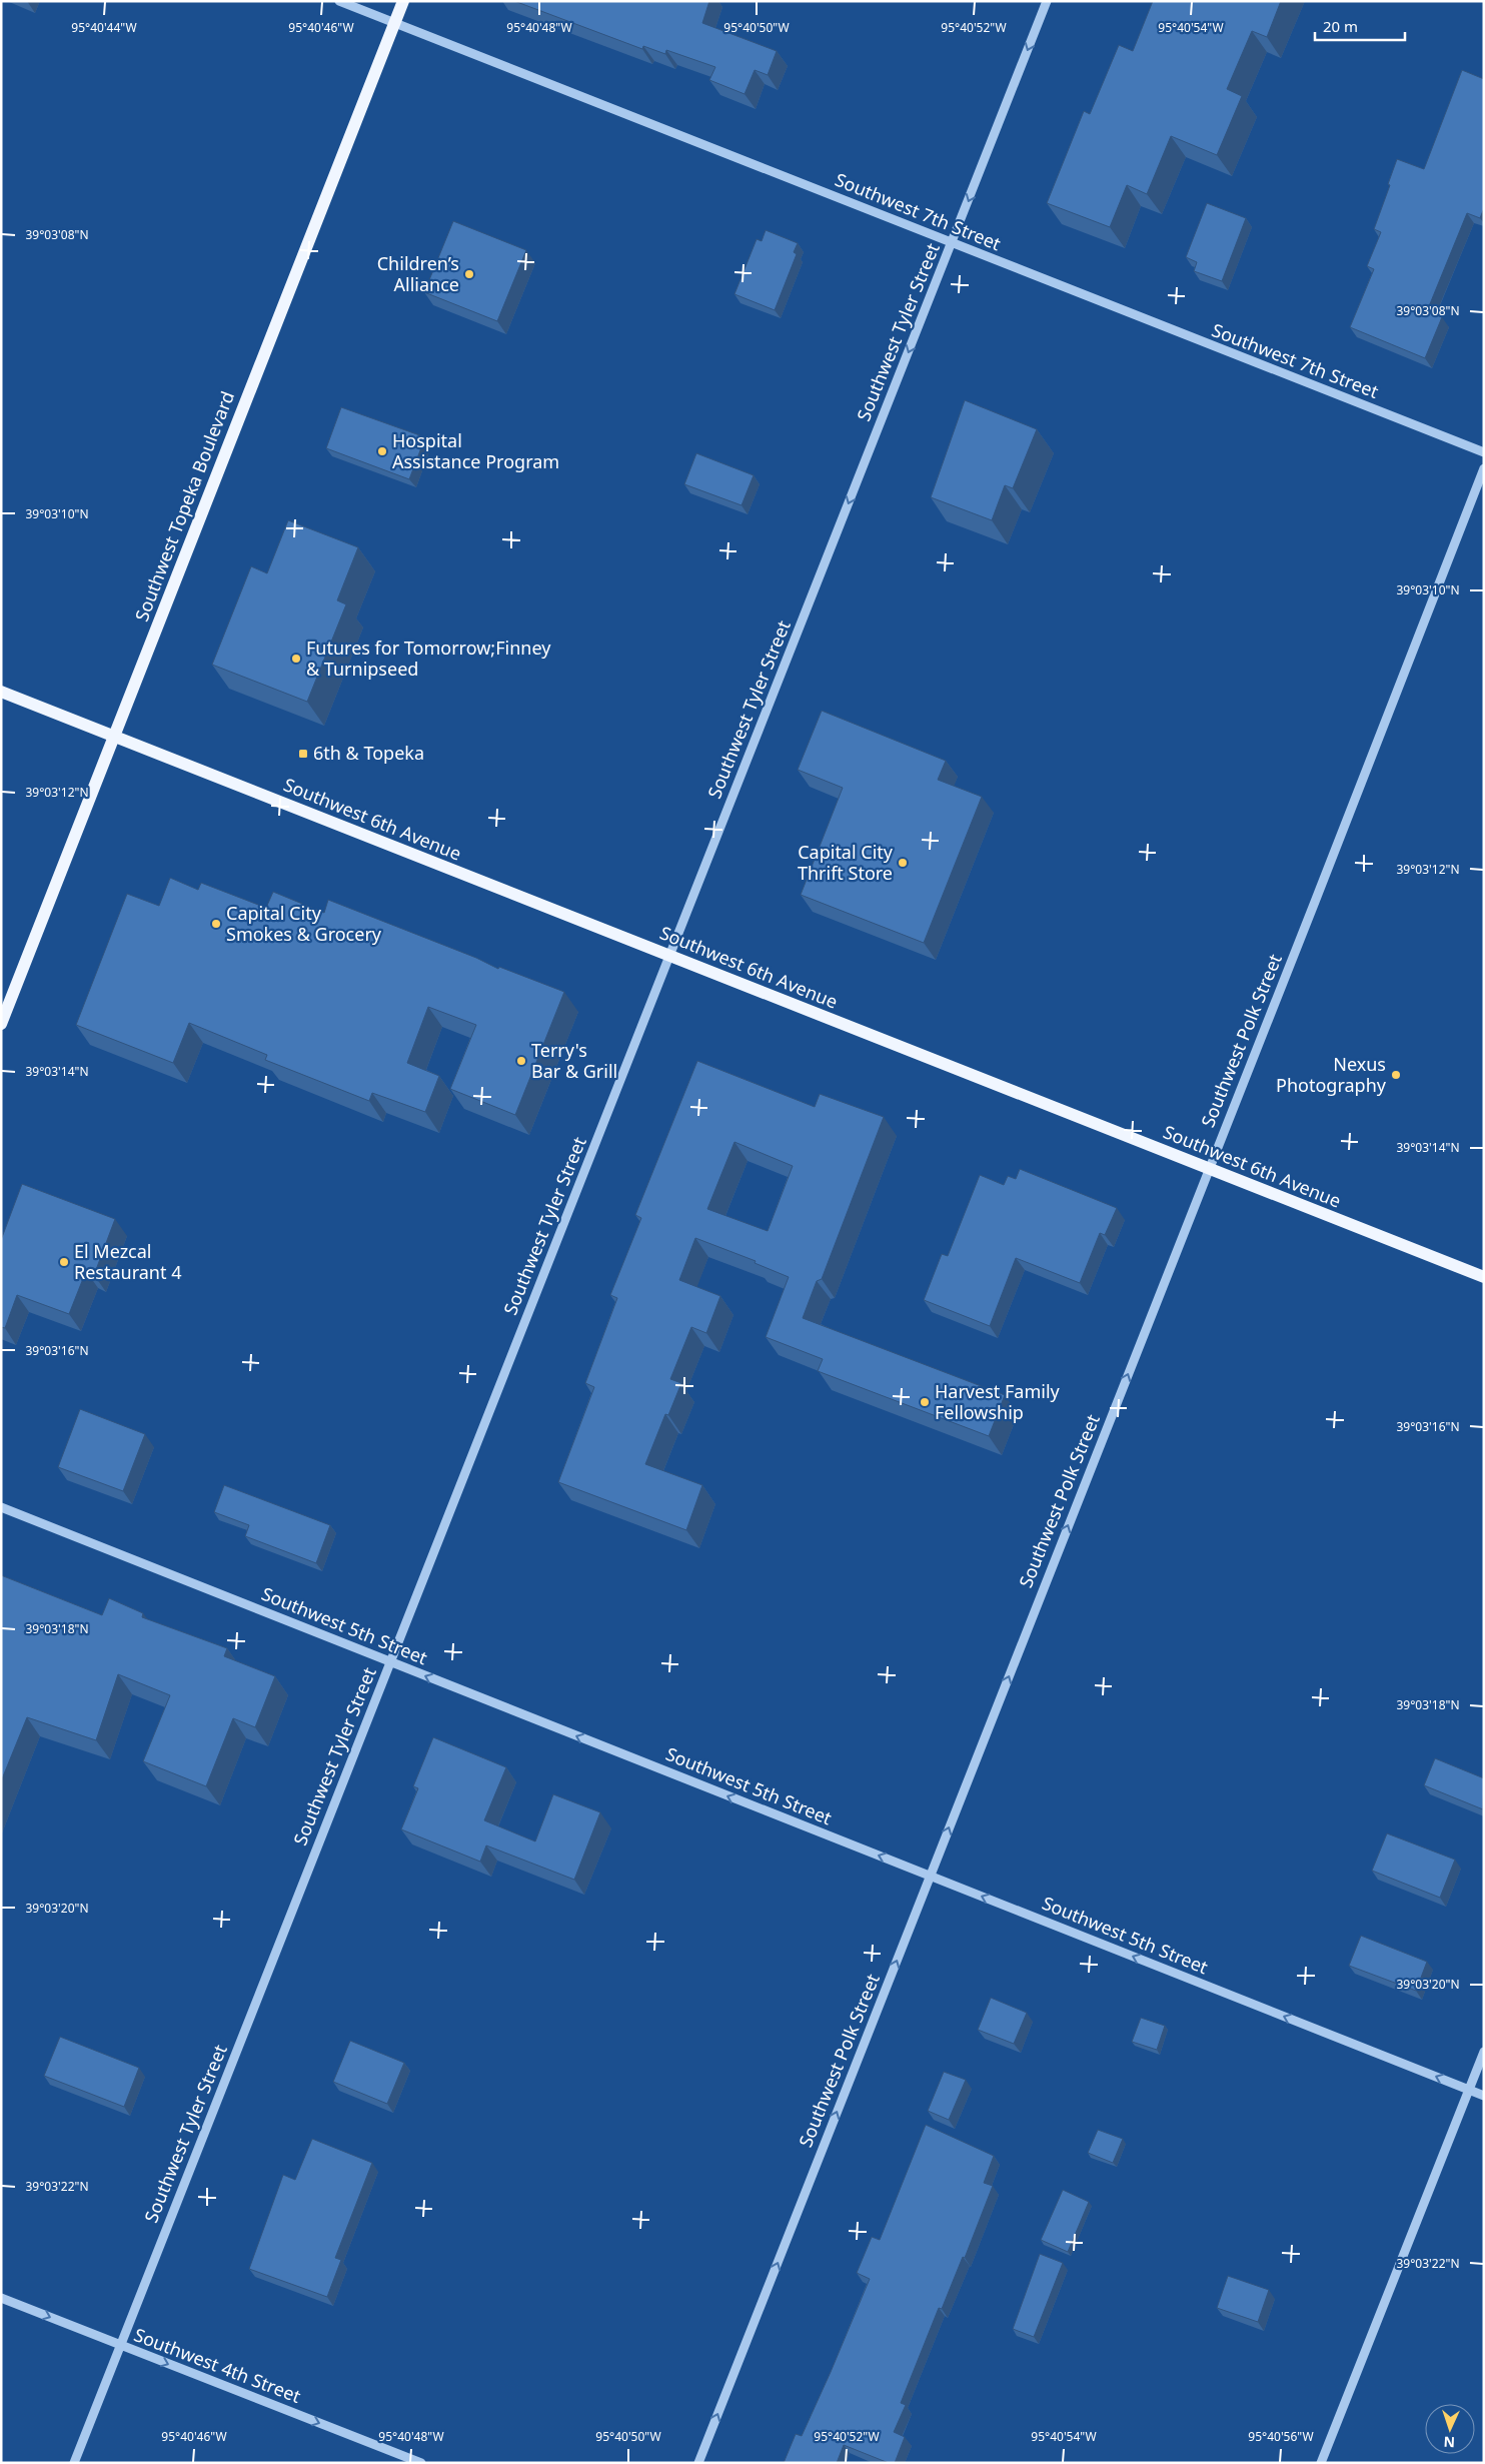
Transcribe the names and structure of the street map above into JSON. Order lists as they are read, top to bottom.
{
  "streets": {
    "main road": ["Southwest Topeka Boulevard", "Southwest 6th Avenue"],
    "street": [
      "Southwest 7th Street",
      "Southwest Tyler Street",
      "Southwest Polk Street",
      "Southwest 5th Street",
      "Southwest 4th Street"
    ]
  },
  "crossings": [
    ["Southwest 7th Street", "Southwest Tyler Street"],
    ["Southwest 7th Street", "Southwest Topeka Boulevard"],
    ["Southwest Tyler Street", "Southwest 6th Avenue"],
    ["Southwest Tyler Street", "Southwest 5th Street"],
    ["Southwest Tyler Street", "Southwest 4th Street"],
    ["Southwest Topeka Boulevard", "Southwest 6th Avenue"],
    ["Southwest 6th Avenue", "Southwest Polk Street"],
    ["Southwest Polk Street", "Southwest 5th Street"]
  ],
  "one_way": [
    "Southwest Tyler Street",
    "Southwest Polk Street",
    "Southwest 5th Street",
    "Southwest 4th Street"
  ],
  "places": {
    "other": [
      "Children’s Alliance",
      "Hospital Assistance Program",
      "Futures for Tomorrow;Finney & Turnipseed",
      "Capital City Thrift Store",
      "Capital City Smokes & Grocery",
      "Terry's Bar & Grill",
      "Nexus Photography",
      "El Mezcal Restaurant 4",
      "Harvest Family Fellowship"
    ],
    "transit": ["6th & Topeka"]
  },
  "scale_bar": "20 m",
  "north": "bottom",
  "coordinates": [
    "95°40'46\"W",
    "95°40'48\"W",
    "95°40'50\"W",
    "95°40'52\"W",
    "95°40'54\"W",
    "95°40'44\"W",
    "39°03'08\"N",
    "39°03'10\"N",
    "39°03'12\"N",
    "39°03'14\"N",
    "39°03'16\"N",
    "39°03'18\"N",
    "39°03'20\"N",
    "39°03'22\"N",
    "95°40'56\"W"
  ]
}
